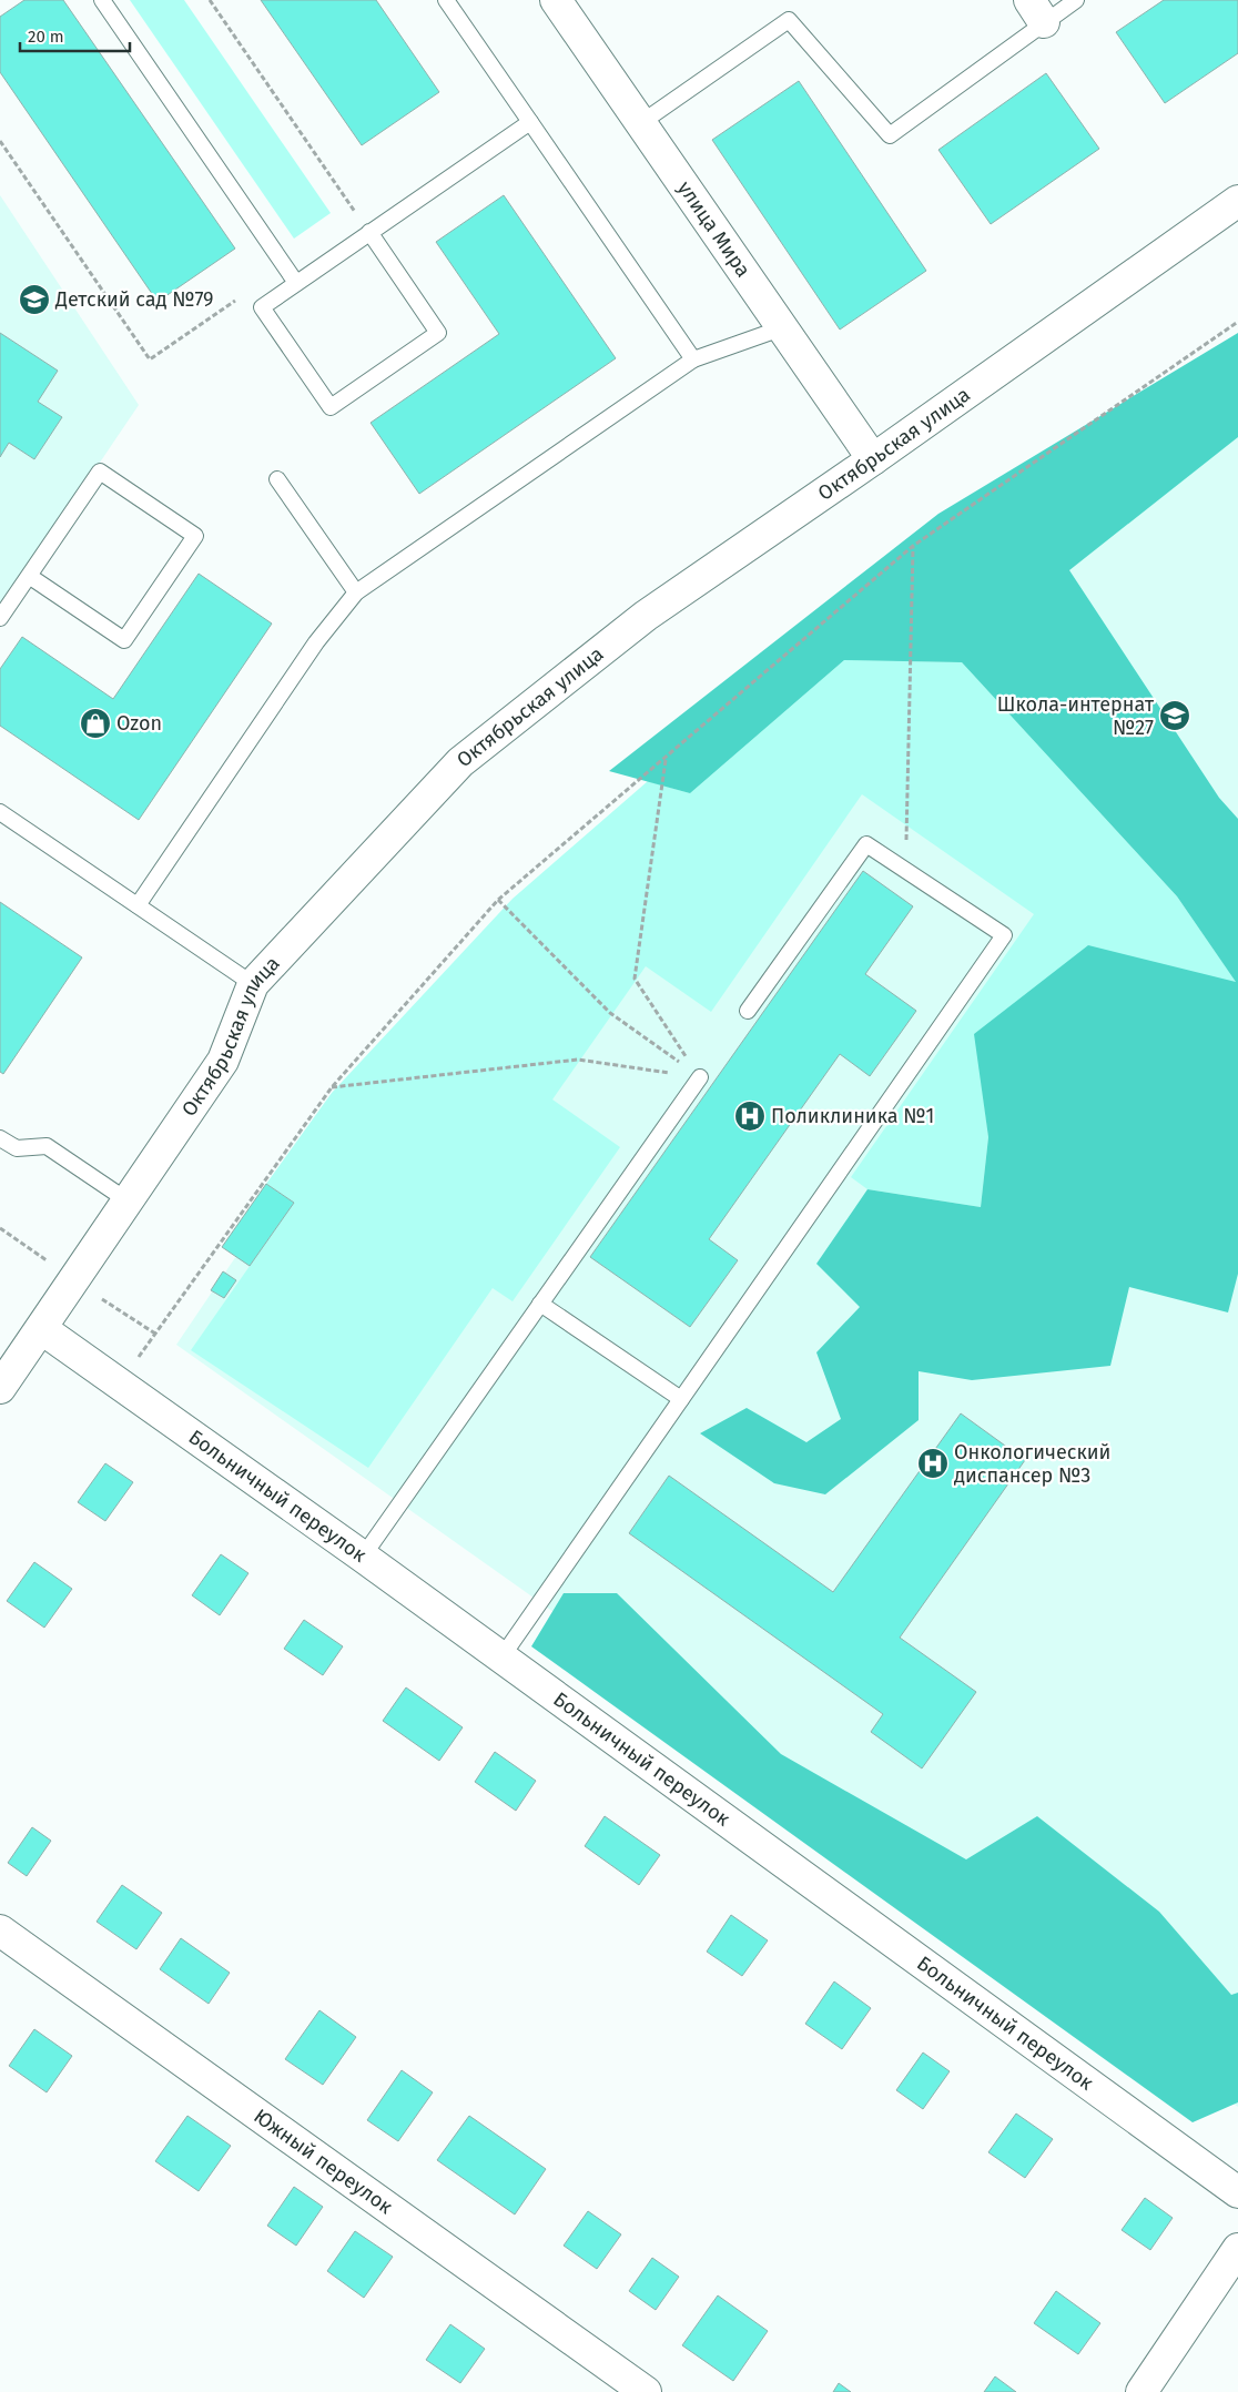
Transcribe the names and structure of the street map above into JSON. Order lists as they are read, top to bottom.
{
  "streets": {
    "street": [
      "улица Мира",
      "Октябрьская улица",
      "Больничный переулок",
      "Южный переулок"
    ]
  },
  "crossings": [
    ["улица Мира", "Октябрьская улица"],
    ["Октябрьская улица", "Больничный переулок"]
  ],
  "places": {
    "school or university": ["Детский сад №79", "Школа-интернат №27"],
    "shop": ["Ozon"],
    "hospital": ["Поликлиника №1", "Онкологический диспансер №3"]
  },
  "scale_bar": "20 m"
}
